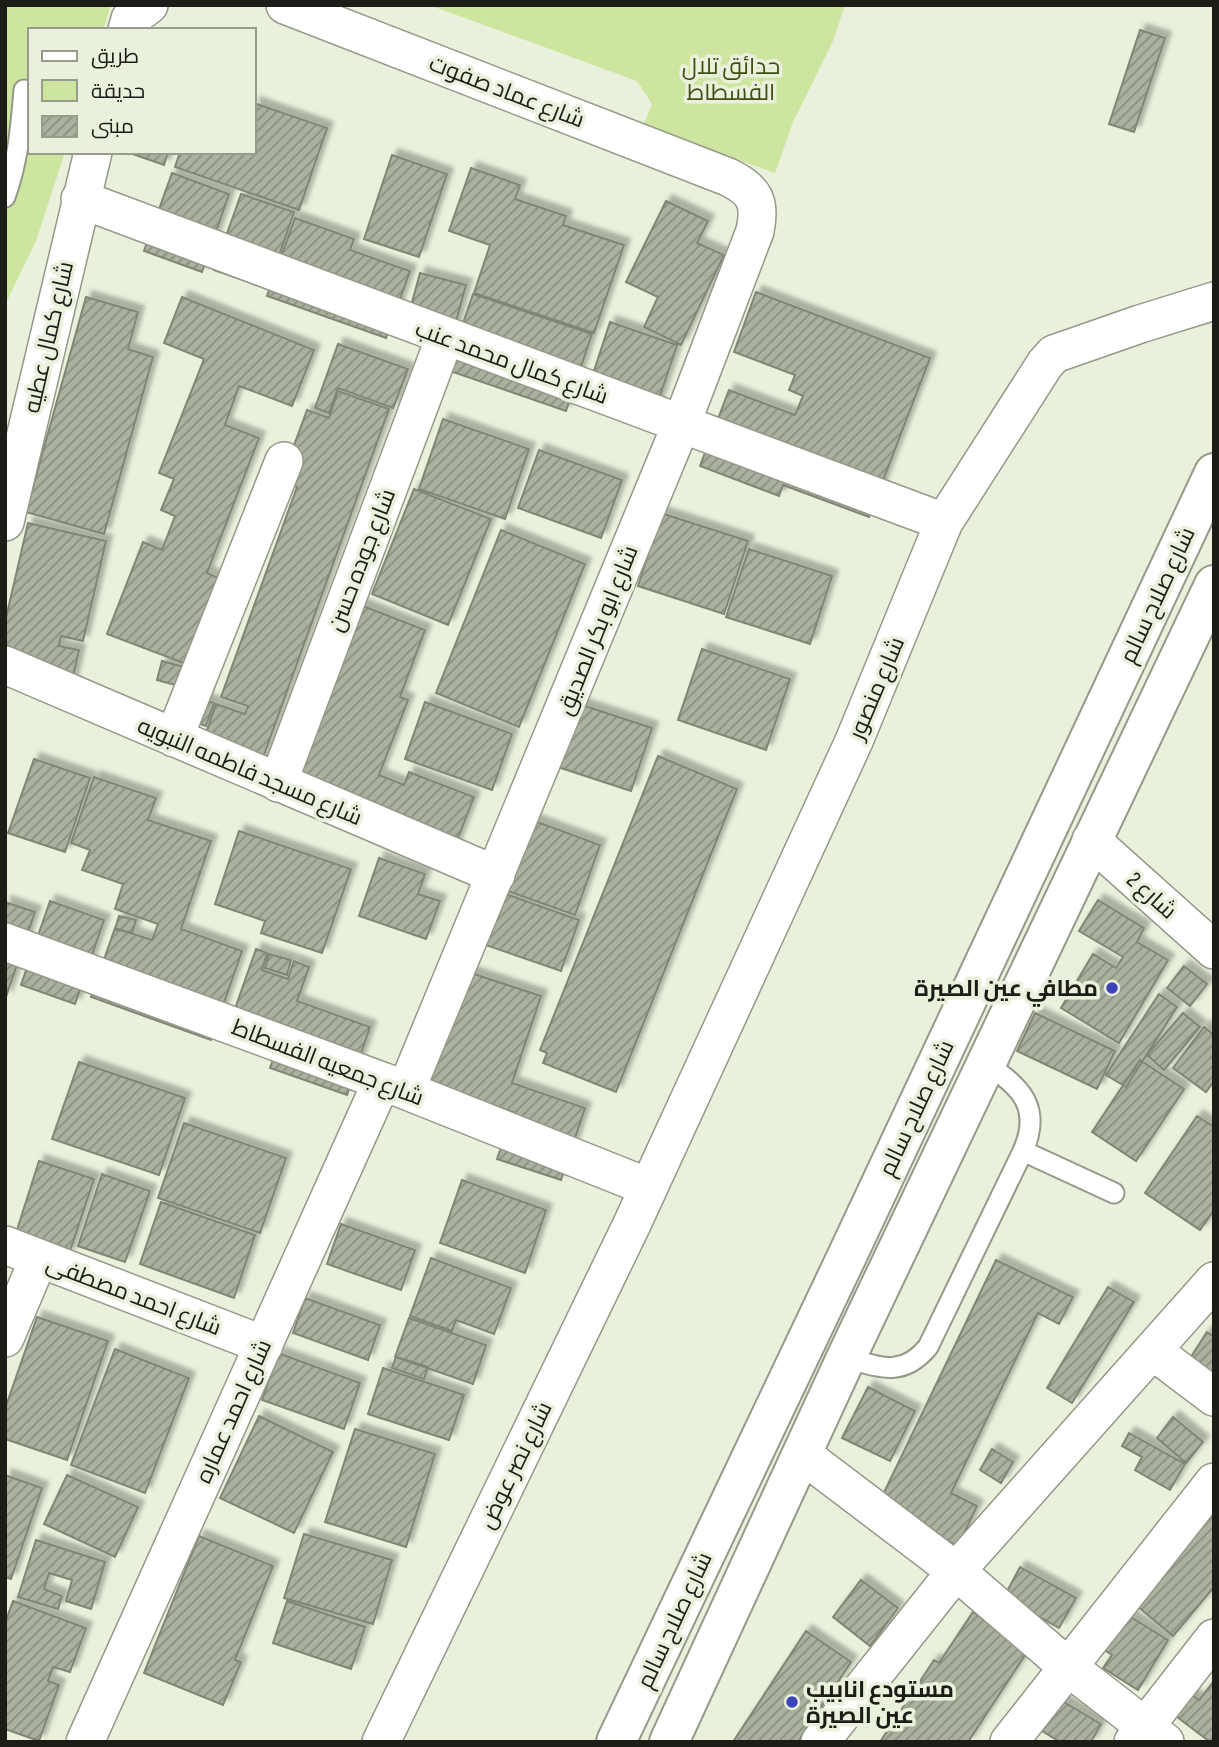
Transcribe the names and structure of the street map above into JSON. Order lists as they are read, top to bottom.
{
  "streets": {
    "highway": ["شارع صلاح سالم"],
    "street": [
      "شارع عماد صفوت",
      "شارع كمال عطيه",
      "شارع كمال محمد عنب",
      "شارع جوده حسن",
      "شارع ابو بكر الصديق",
      "شارع منصور",
      "شارع مسجد فاطمه النبويه",
      "شارع 2",
      "شارع جمعيه الفسطاط",
      "شارع احمد مصطفى",
      "شارع احمد عماره",
      "شارع نصر عوض"
    ]
  },
  "crossings": [
    ["شارع عماد صفوت", "شارع ابو بكر الصديق"],
    ["شارع كمال عطيه", "شارع كمال محمد عنب"],
    ["شارع كمال محمد عنب", "شارع جوده حسن"],
    ["شارع كمال محمد عنب", "شارع ابو بكر الصديق"],
    ["شارع كمال محمد عنب", "شارع منصور"],
    ["شارع جوده حسن", "شارع مسجد فاطمه النبويه"],
    ["شارع صلاح سالم", "شارع 2"],
    ["شارع ابو بكر الصديق", "شارع مسجد فاطمه النبويه"],
    ["شارع ابو بكر الصديق", "شارع جمعيه الفسطاط"],
    ["شارع ابو بكر الصديق", "شارع احمد عماره"],
    ["شارع منصور", "شارع جمعيه الفسطاط"],
    ["شارع منصور", "شارع نصر عوض"],
    ["شارع جمعيه الفسطاط", "شارع احمد عماره"],
    ["شارع جمعيه الفسطاط", "شارع نصر عوض"],
    ["شارع احمد مصطفى", "شارع احمد عماره"]
  ],
  "parks": ["حدائق تلال الفسطاط"],
  "places": ["مطافي عين الصيرة", "مستودع انابيب عين الصيرة"],
  "legend": ["طريق", "حديقة", "مبنى"]
}
